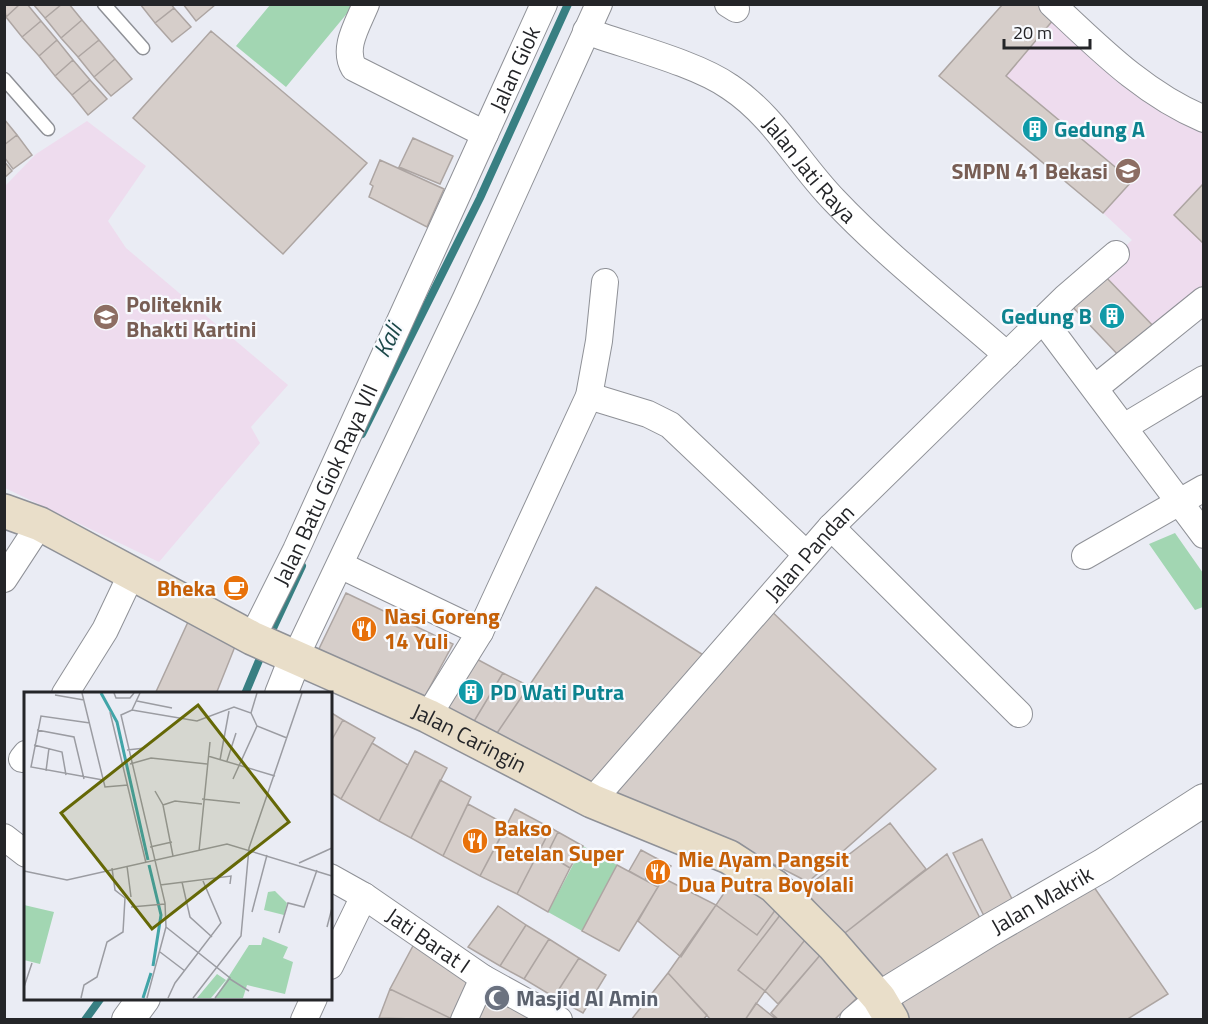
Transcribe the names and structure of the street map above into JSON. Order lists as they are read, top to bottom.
{
  "streets": {
    "main road": ["Jalan Caringin"],
    "street": [
      "Jalan Giok",
      "Jalan Jati Raya",
      "Jalan Batu Giok Raya VII",
      "Jalan Pandan",
      "Jalan Makrik",
      "Jati Barat I"
    ]
  },
  "crossings": [
    ["Jalan Giok", "Jalan Batu Giok Raya VII"],
    ["Jalan Jati Raya", "Jalan Pandan"],
    ["Jalan Batu Giok Raya VII", "Jalan Caringin"],
    ["Jalan Pandan", "Jalan Caringin"],
    ["Jalan Caringin", "Jalan Makrik"]
  ],
  "water": ["Kali"],
  "places": {
    "building": ["Gedung A", "Gedung B", "PD Wati Putra"],
    "school or university": ["SMPN 41 Bekasi", "Politeknik Bhakti Kartini"],
    "cafe": ["Bheka"],
    "restaurant": ["Nasi Goreng 14 Yuli", "Bakso Tetelan Super", "Mie Ayam Pangsit Dua Putra Boyolali"],
    "mosque": ["Masjid Al Amin"]
  },
  "scale_bar": "20 m"
}
